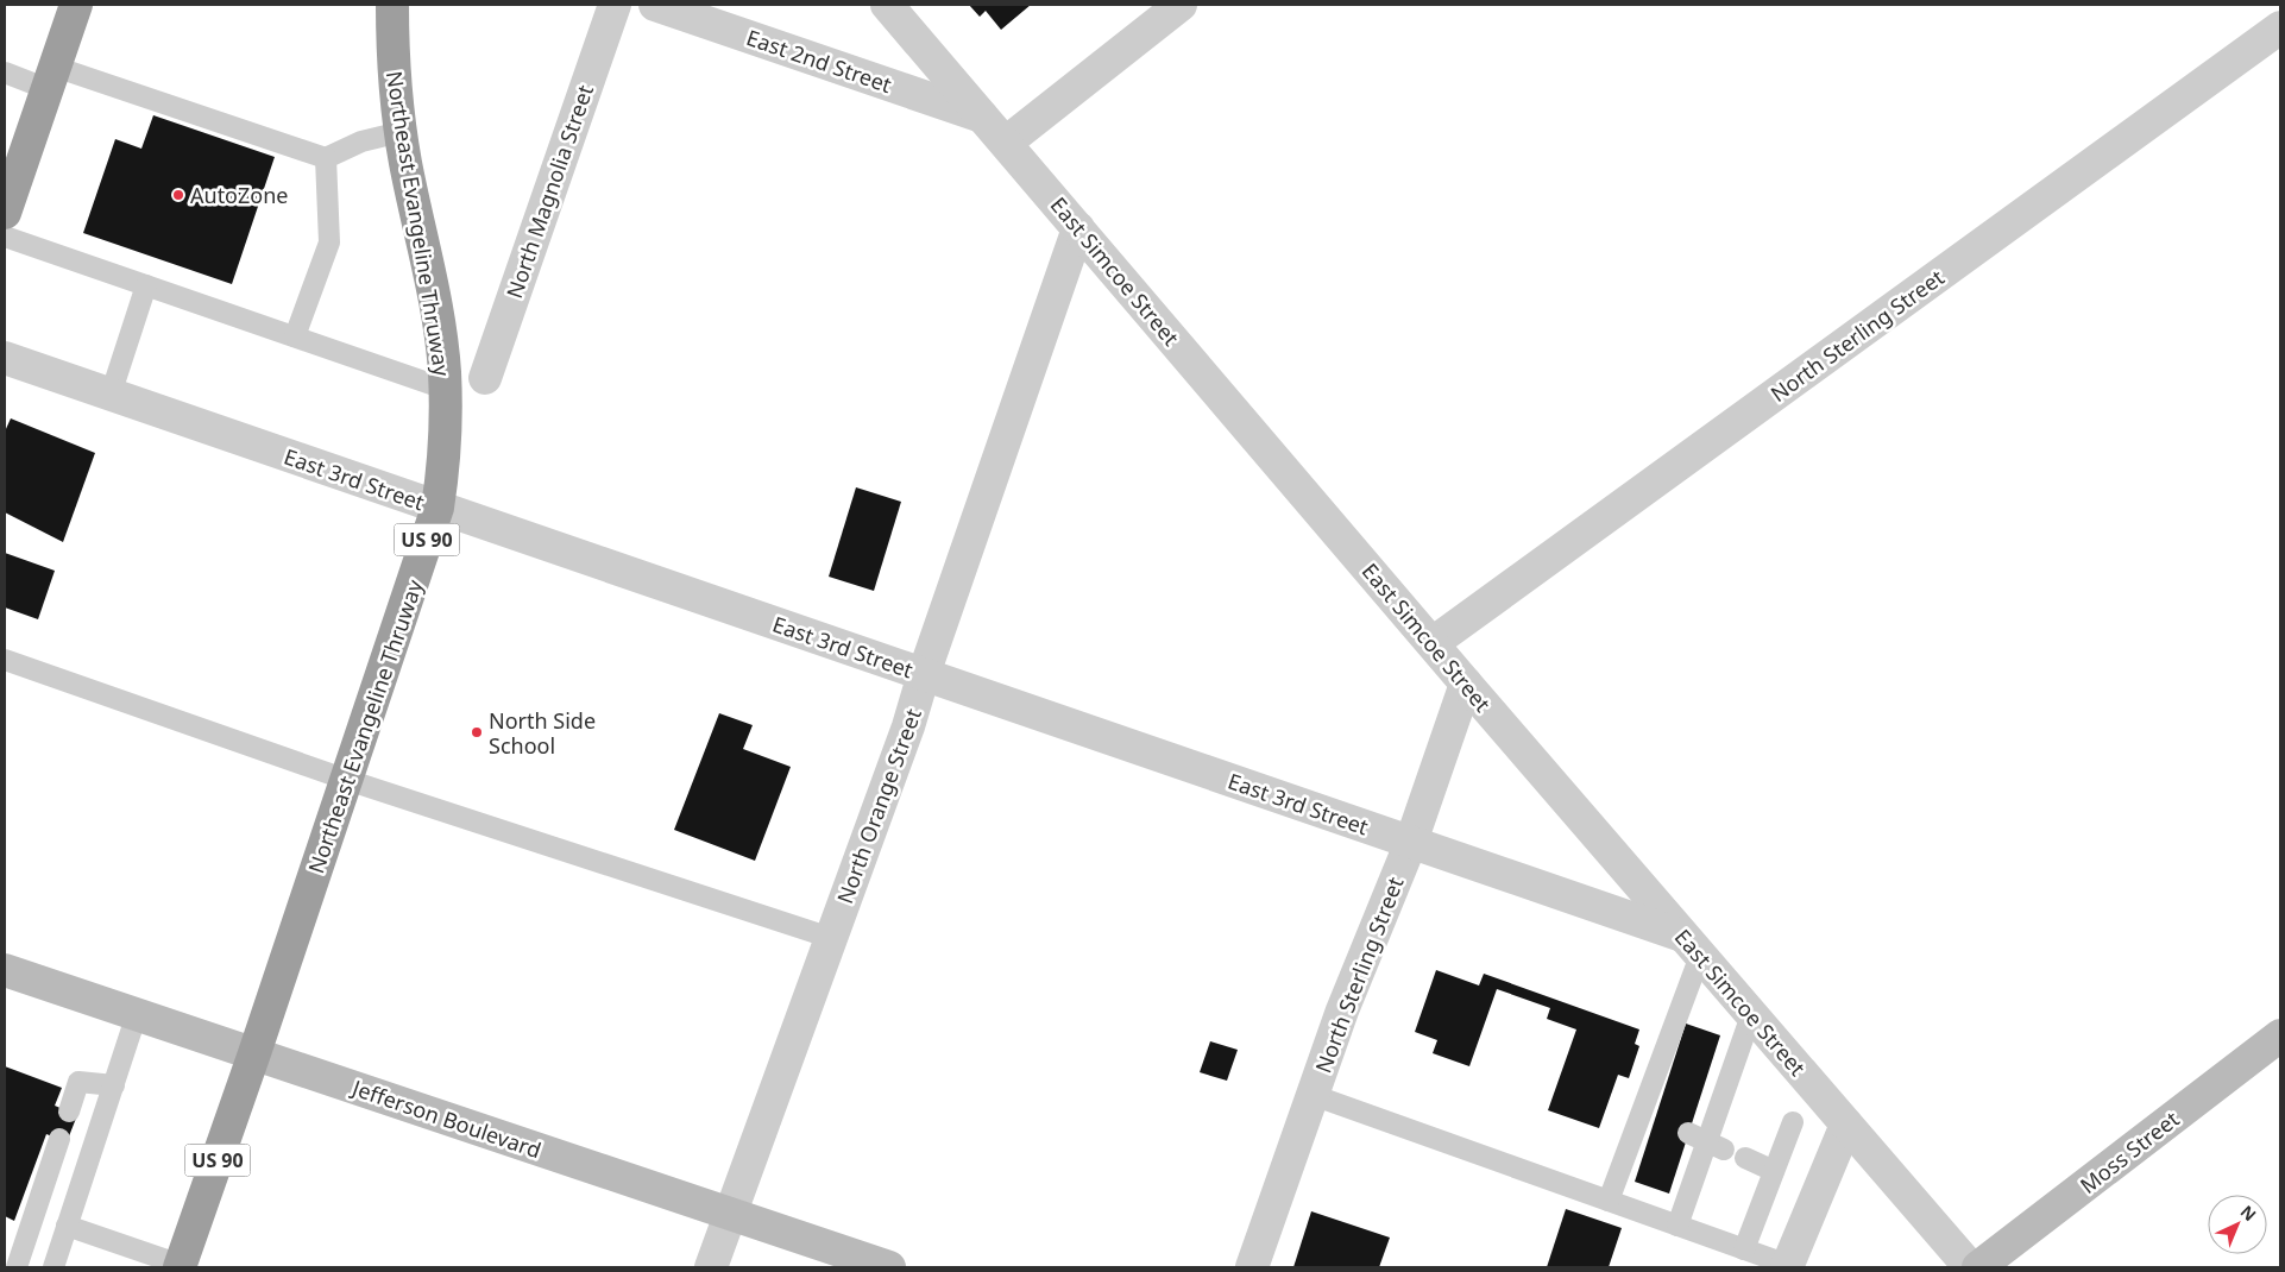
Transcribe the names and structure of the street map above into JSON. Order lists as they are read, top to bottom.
{
  "streets": {
    "highway": ["Northeast Evangeline Thruway", "US 90"],
    "main road": ["Jefferson Boulevard", "Moss Street"],
    "street": [
      "East 2nd Street",
      "North Magnolia Street",
      "East Simcoe Street",
      "North Sterling Street",
      "East 3rd Street",
      "North Orange Street"
    ]
  },
  "crossings": [
    ["East 2nd Street", "East Simcoe Street"],
    ["Northeast Evangeline Thruway", "East 3rd Street"],
    ["Northeast Evangeline Thruway", "US 90"],
    ["Northeast Evangeline Thruway", "Jefferson Boulevard"],
    ["East Simcoe Street", "North Sterling Street"],
    ["East Simcoe Street", "East 3rd Street"],
    ["East Simcoe Street", "North Orange Street"],
    ["North Sterling Street", "East 3rd Street"],
    ["East 3rd Street", "North Orange Street"],
    ["US 90", "Jefferson Boulevard"],
    ["North Orange Street", "Jefferson Boulevard"]
  ],
  "places": ["AutoZone", "North Side School"],
  "north": "top right"
}
